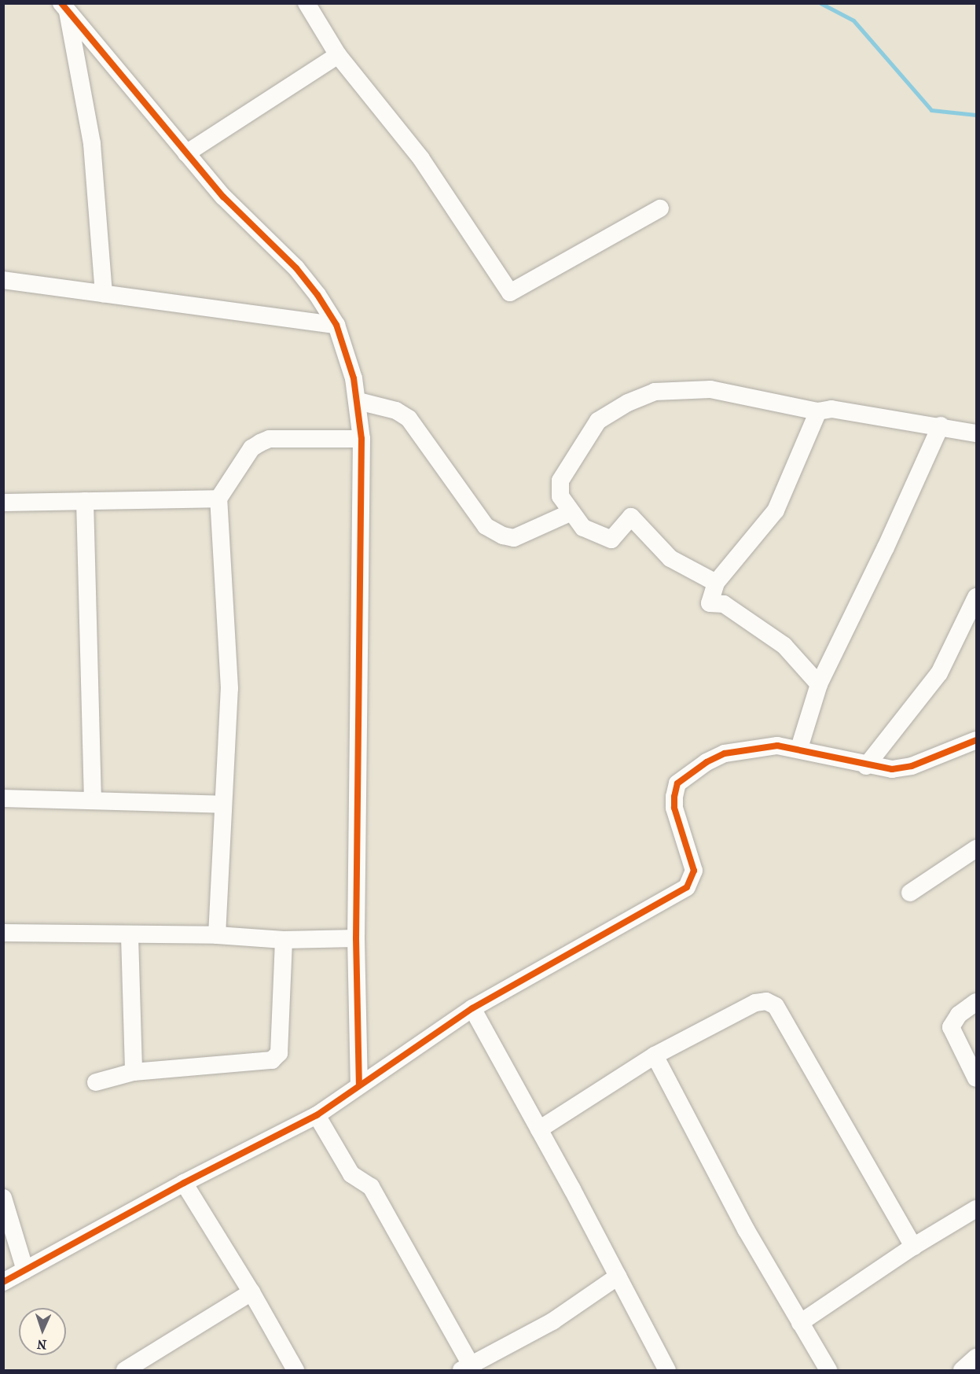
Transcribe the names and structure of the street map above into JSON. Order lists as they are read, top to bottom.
{
  "north": "bottom"
}
